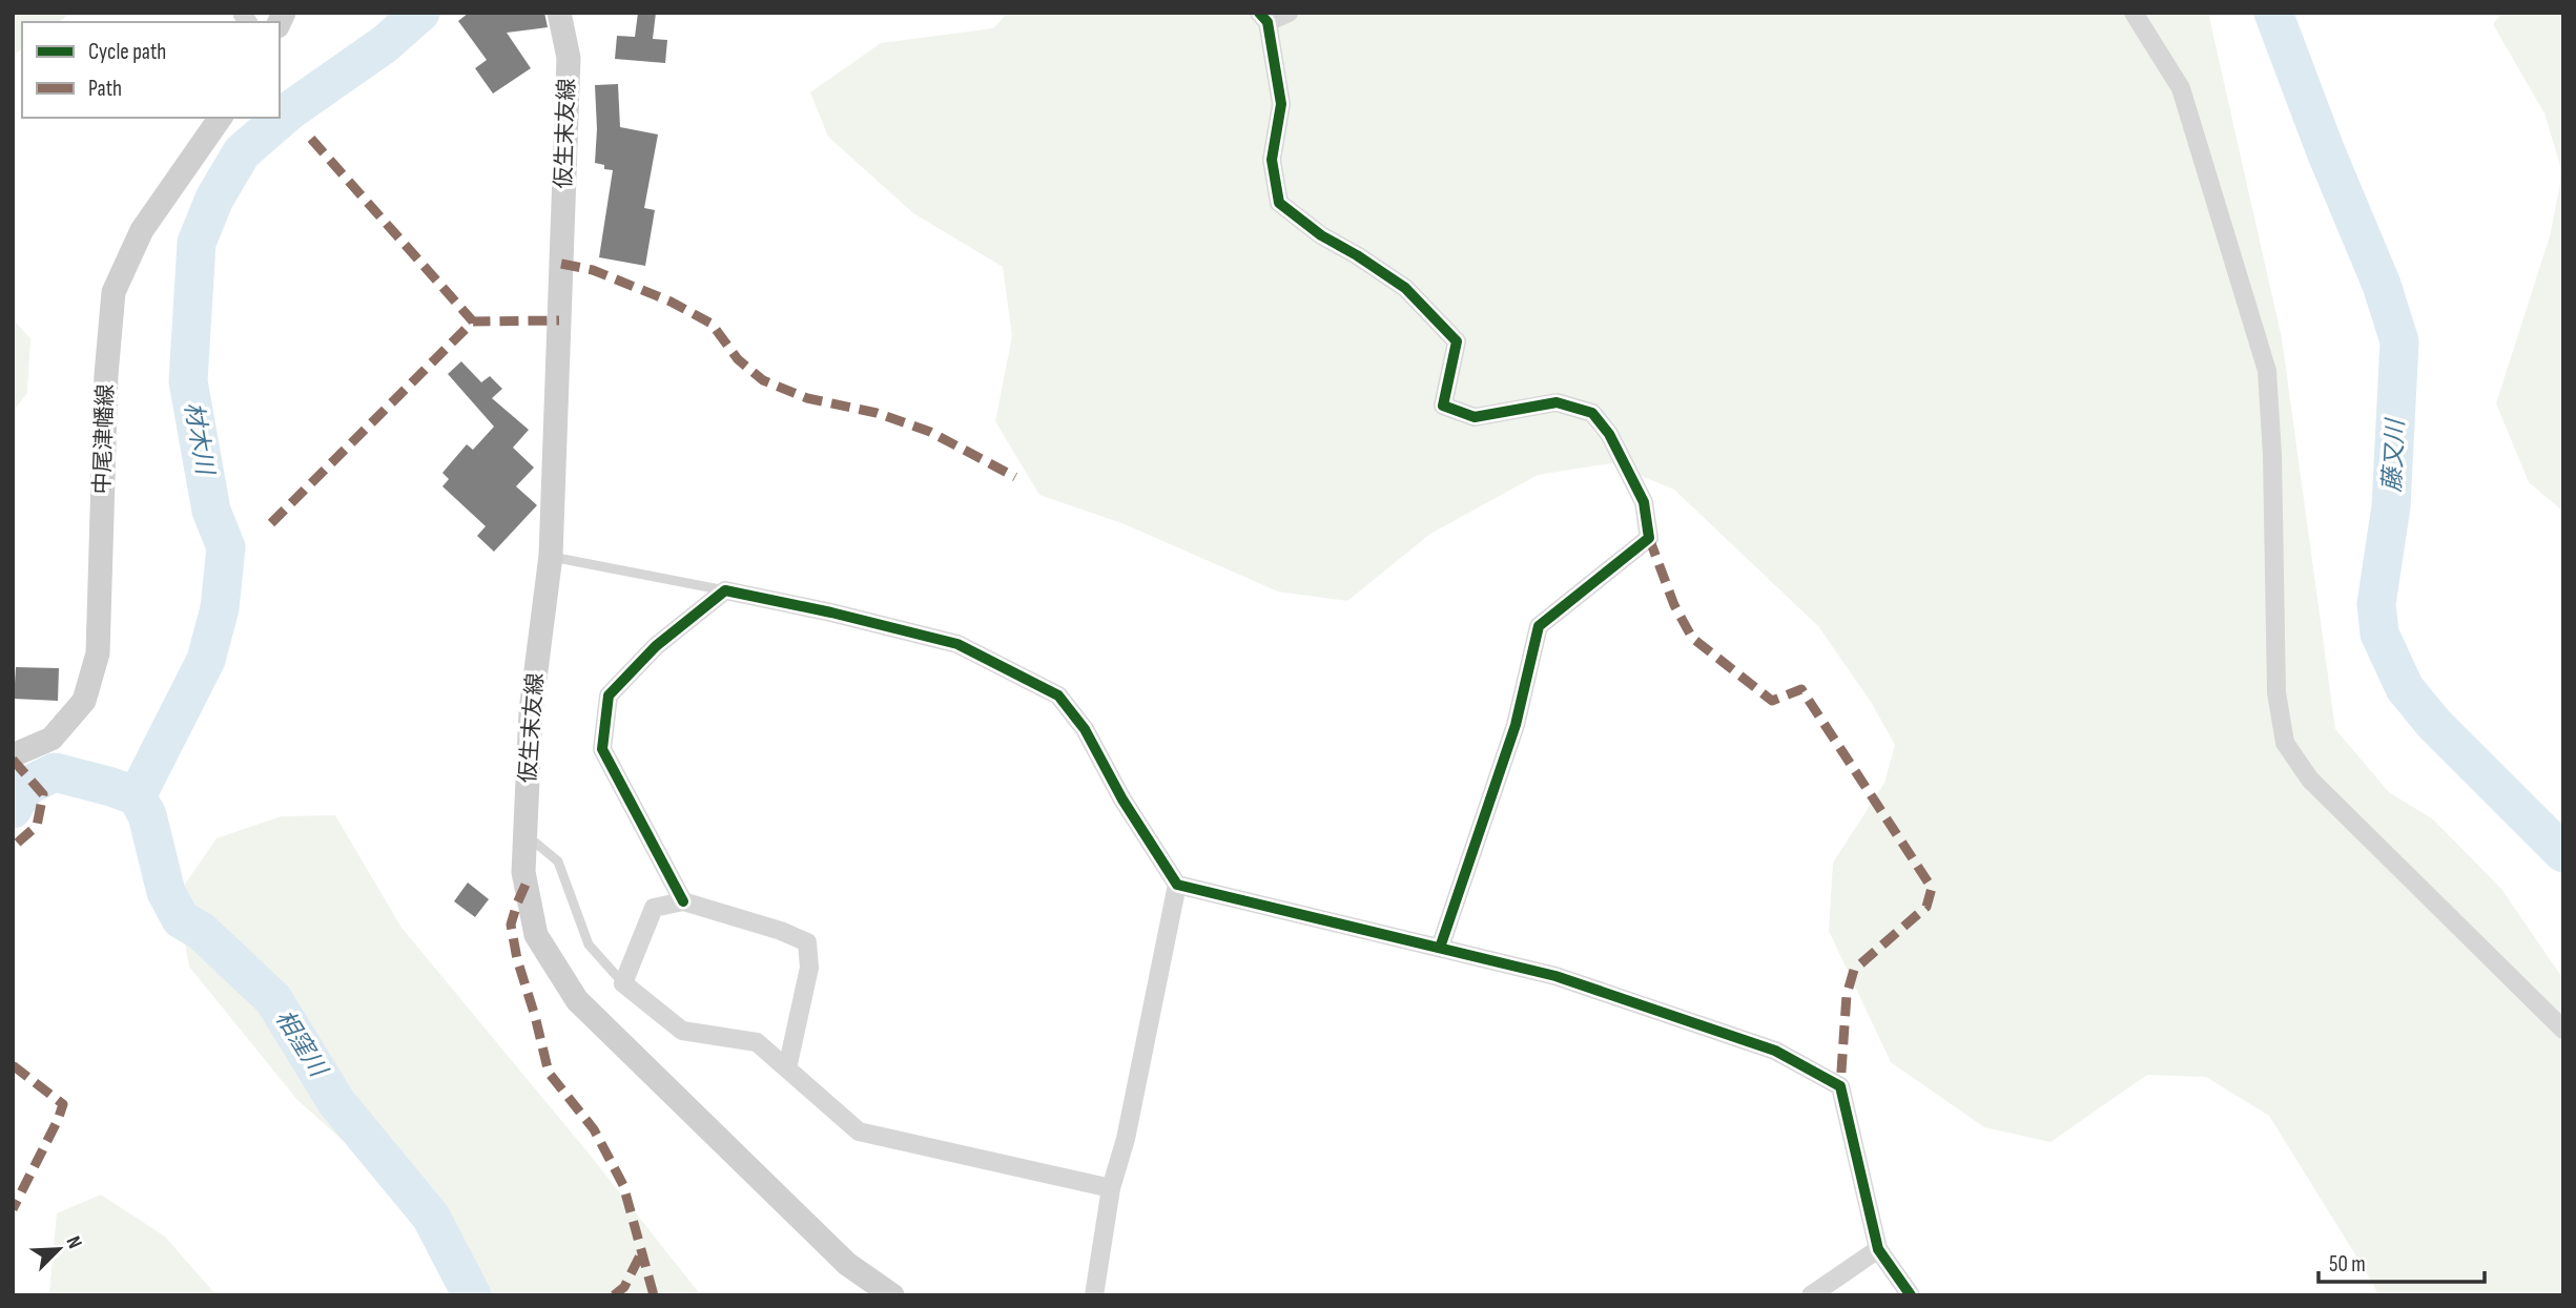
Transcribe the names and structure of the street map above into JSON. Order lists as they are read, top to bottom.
{
  "streets": {
    "main road": ["仮生末友線", "中尾津幡線"]
  },
  "water": ["材木川", "藤又川", "相窪川"],
  "legend": ["Cycle path", "Path"],
  "scale_bar": "50 m",
  "north": "top right"
}
